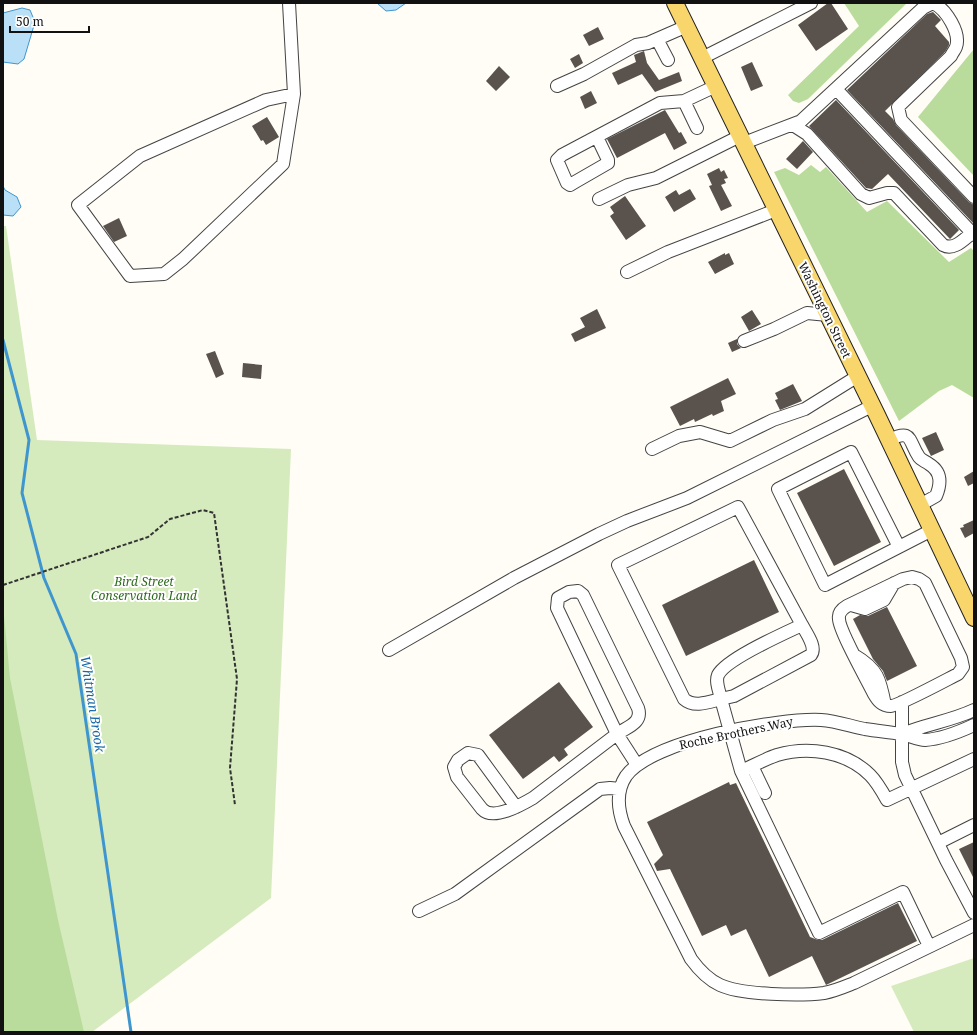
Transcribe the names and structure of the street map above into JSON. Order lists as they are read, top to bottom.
{
  "streets": {
    "main road": ["Washington Street"],
    "street": ["Roche Brothers Way"]
  },
  "water": ["Whitman Brook"],
  "parks": ["Bird Street Conservation Land"],
  "scale_bar": "50 m"
}
